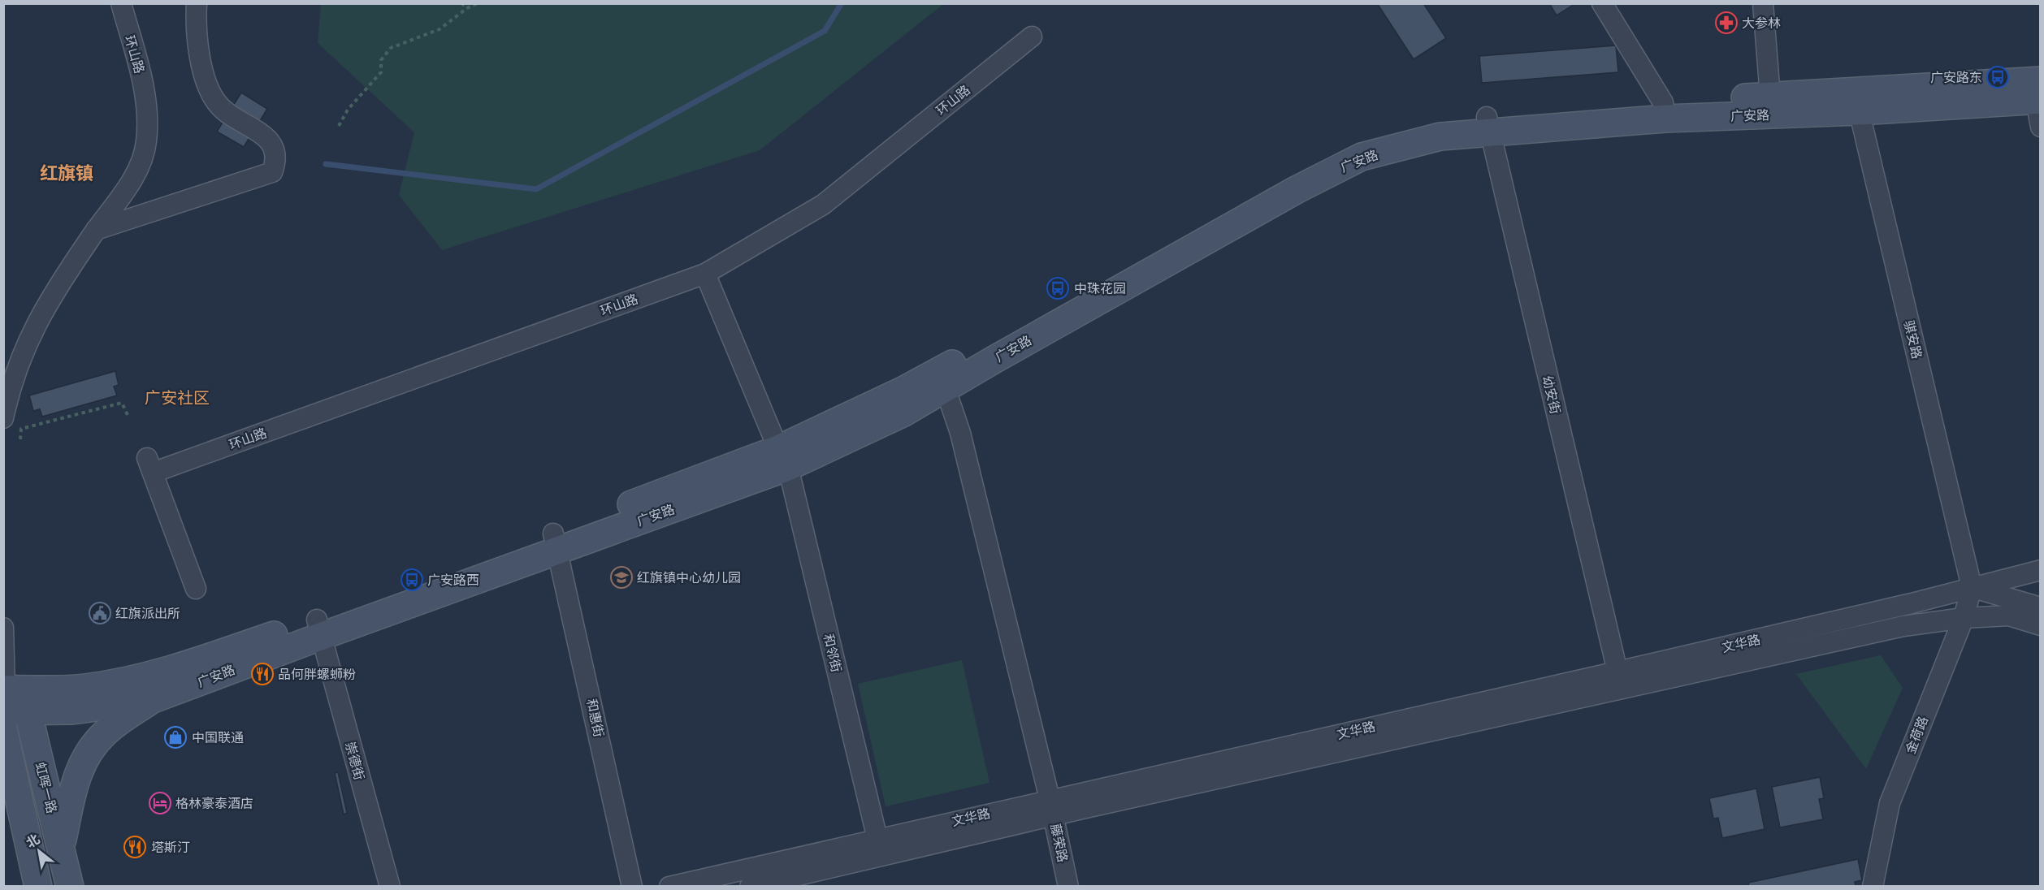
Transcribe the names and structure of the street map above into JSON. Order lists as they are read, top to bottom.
{
  "streets": {
    "street": [
      "环山路",
      "广安路",
      "骐安路",
      "幼安街",
      "文华路",
      "和邻街",
      "和惠街",
      "金荷路",
      "崇德街",
      "虹晖一路",
      "藤荣路"
    ]
  },
  "crossings": [
    ["环山路", "和邻街"],
    ["广安路", "骐安路"],
    ["广安路", "幼安街"],
    ["广安路", "和邻街"],
    ["广安路", "和惠街"],
    ["广安路", "崇德街"],
    ["广安路", "虹晖一路"],
    ["广安路", "藤荣路"],
    ["骐安路", "文华路"],
    ["骐安路", "金荷路"],
    ["幼安街", "文华路"],
    ["文华路", "和邻街"],
    ["文华路", "金荷路"],
    ["文华路", "藤荣路"]
  ],
  "districts": ["红旗镇", "广安社区"],
  "places": {
    "pharmacy": ["大参林"],
    "bus stop": ["广安路东", "中珠花园", "广安路西"],
    "school or university": ["红旗镇中心幼儿园"],
    "public building": ["红旗派出所"],
    "restaurant": ["品何胖螺蛳粉", "塔斯汀"],
    "shop": ["中国联通"],
    "hotel": ["格林豪泰酒店"]
  },
  "north": "top left"
}
